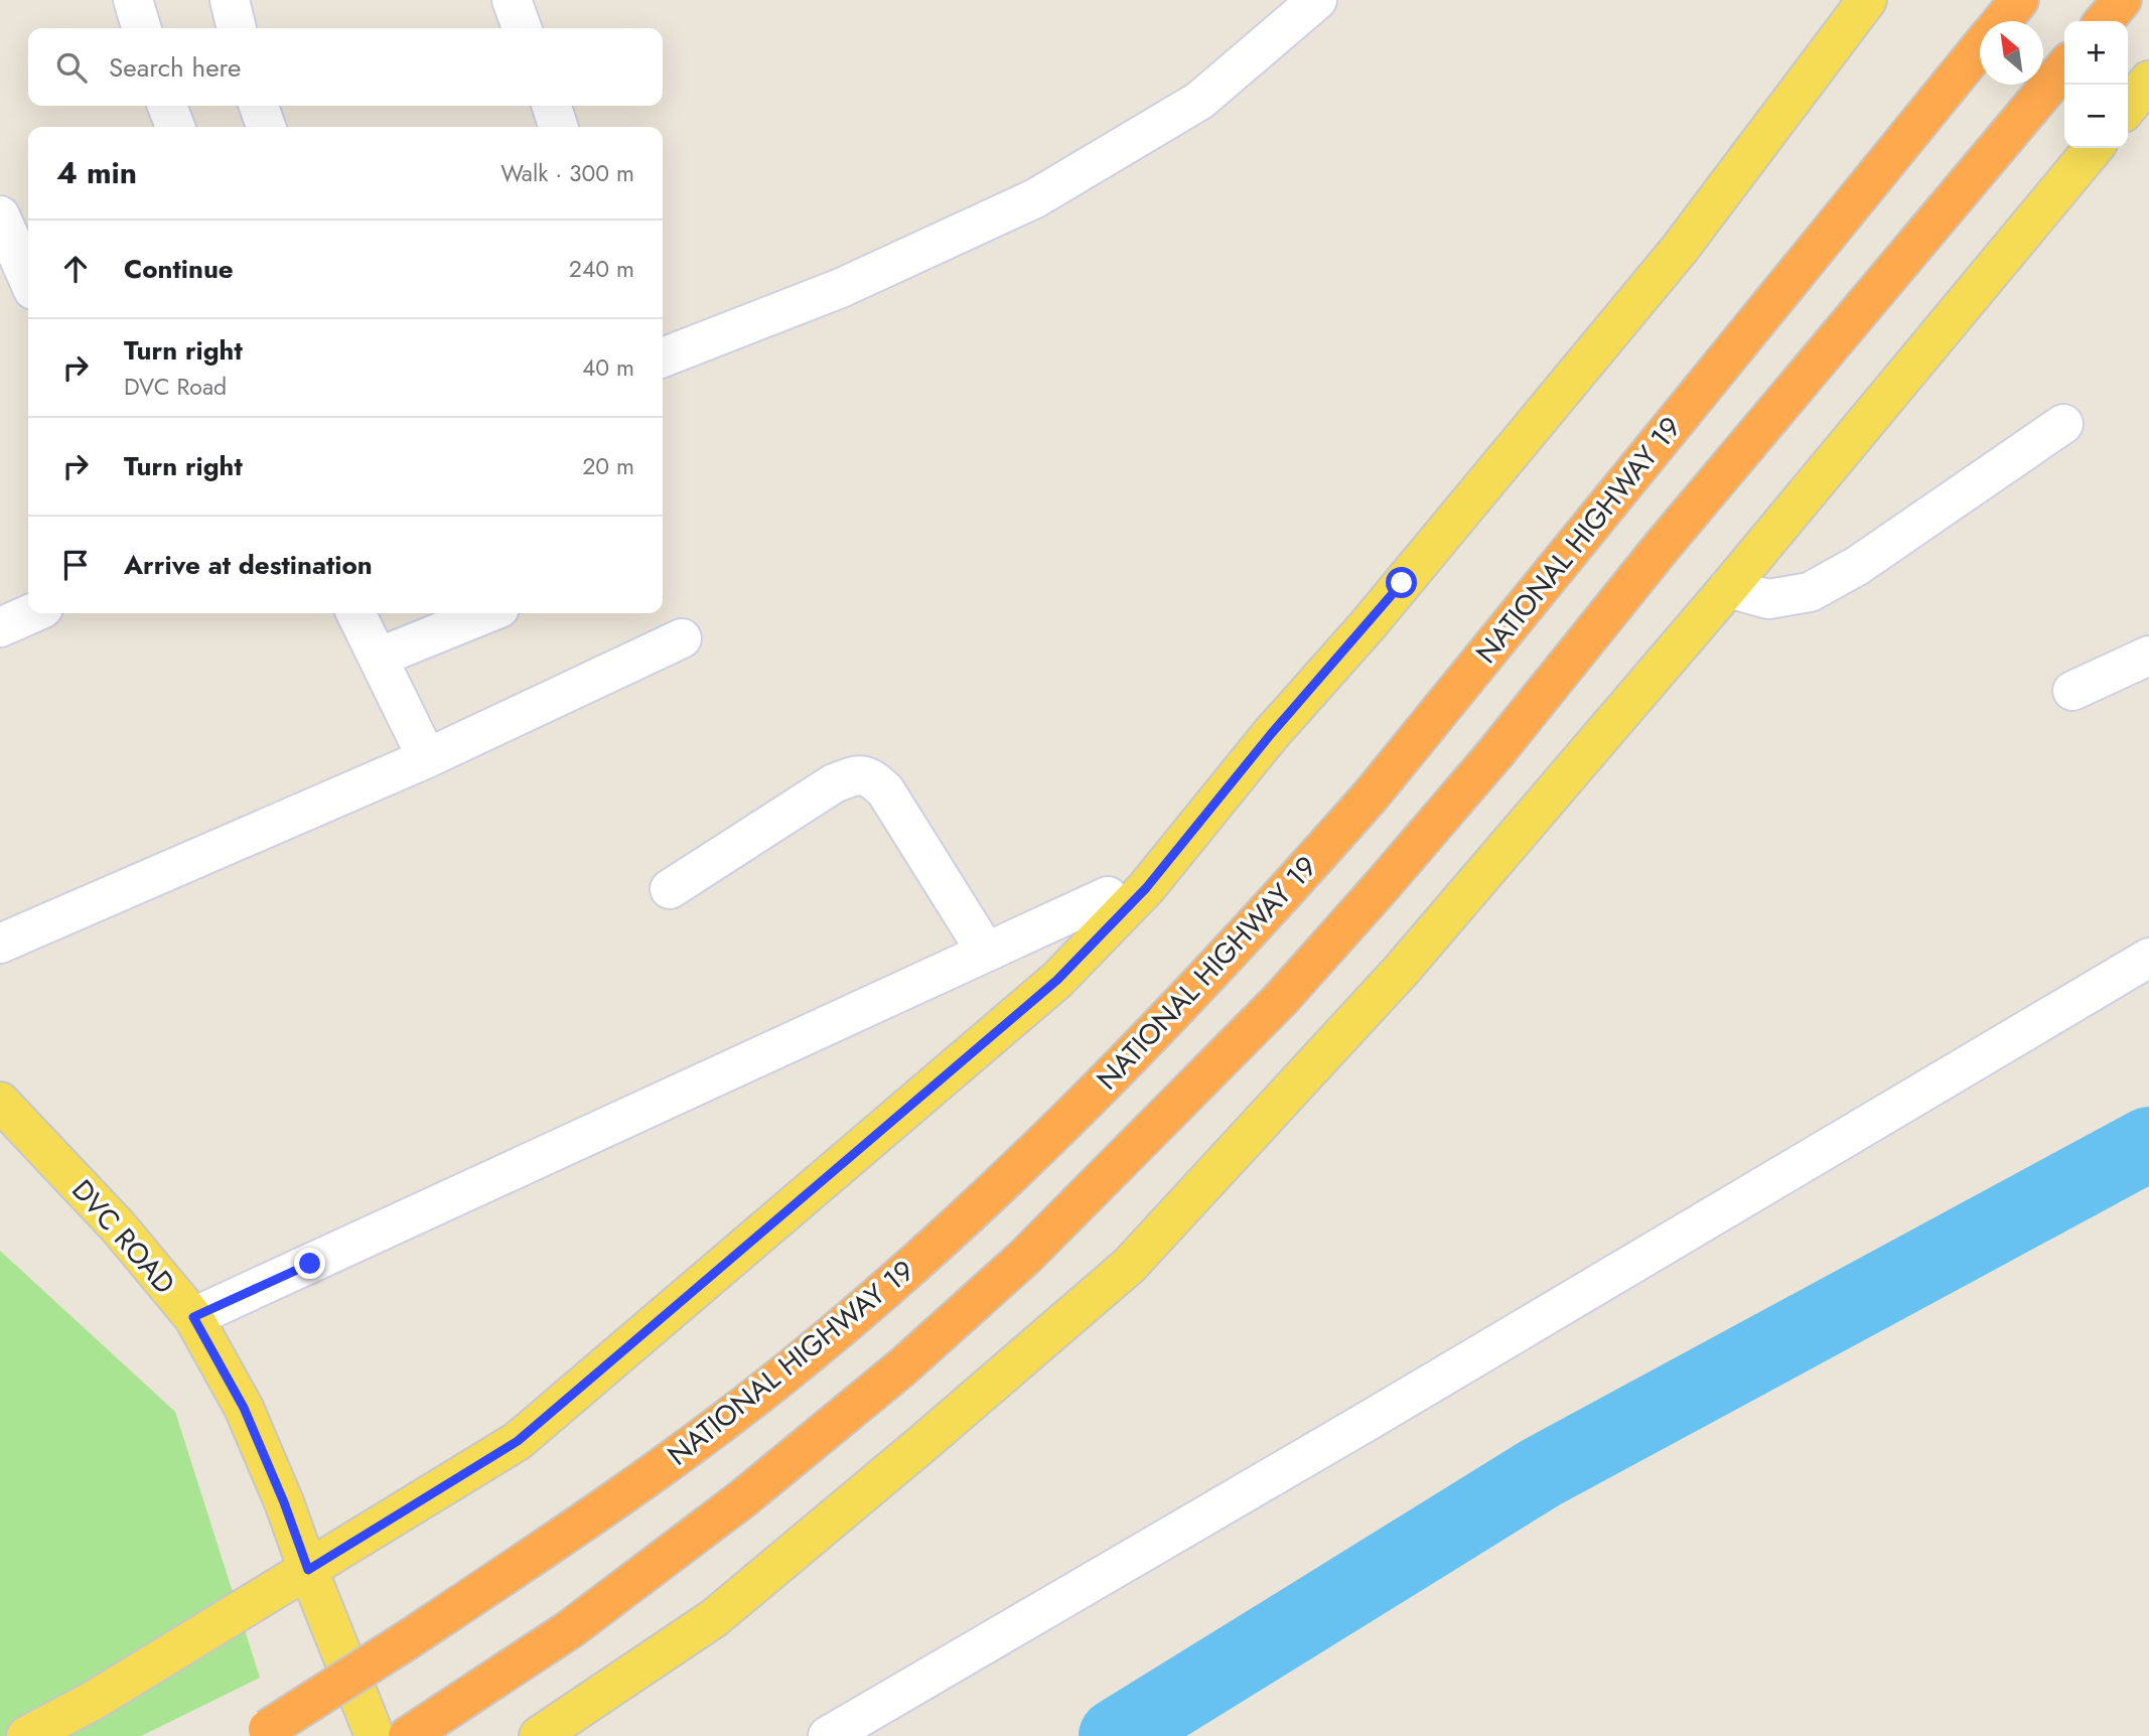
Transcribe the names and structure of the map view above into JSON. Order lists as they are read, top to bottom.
{
  "streets": {
    "highway": ["NATIONAL HIGHWAY 19"],
    "main road": ["DVC ROAD"]
  },
  "north": "top left",
  "page": {
    "map_buttons": ["+", "−"],
    "search": "Search here",
    "heading": ["4 min", "Walk · 300 m"],
    "list": [
      ["Continue", "240 m"],
      ["Turn right", "DVC Road", "40 m"],
      ["Turn right", "20 m"],
      "Arrive at destination"
    ]
  }
}
